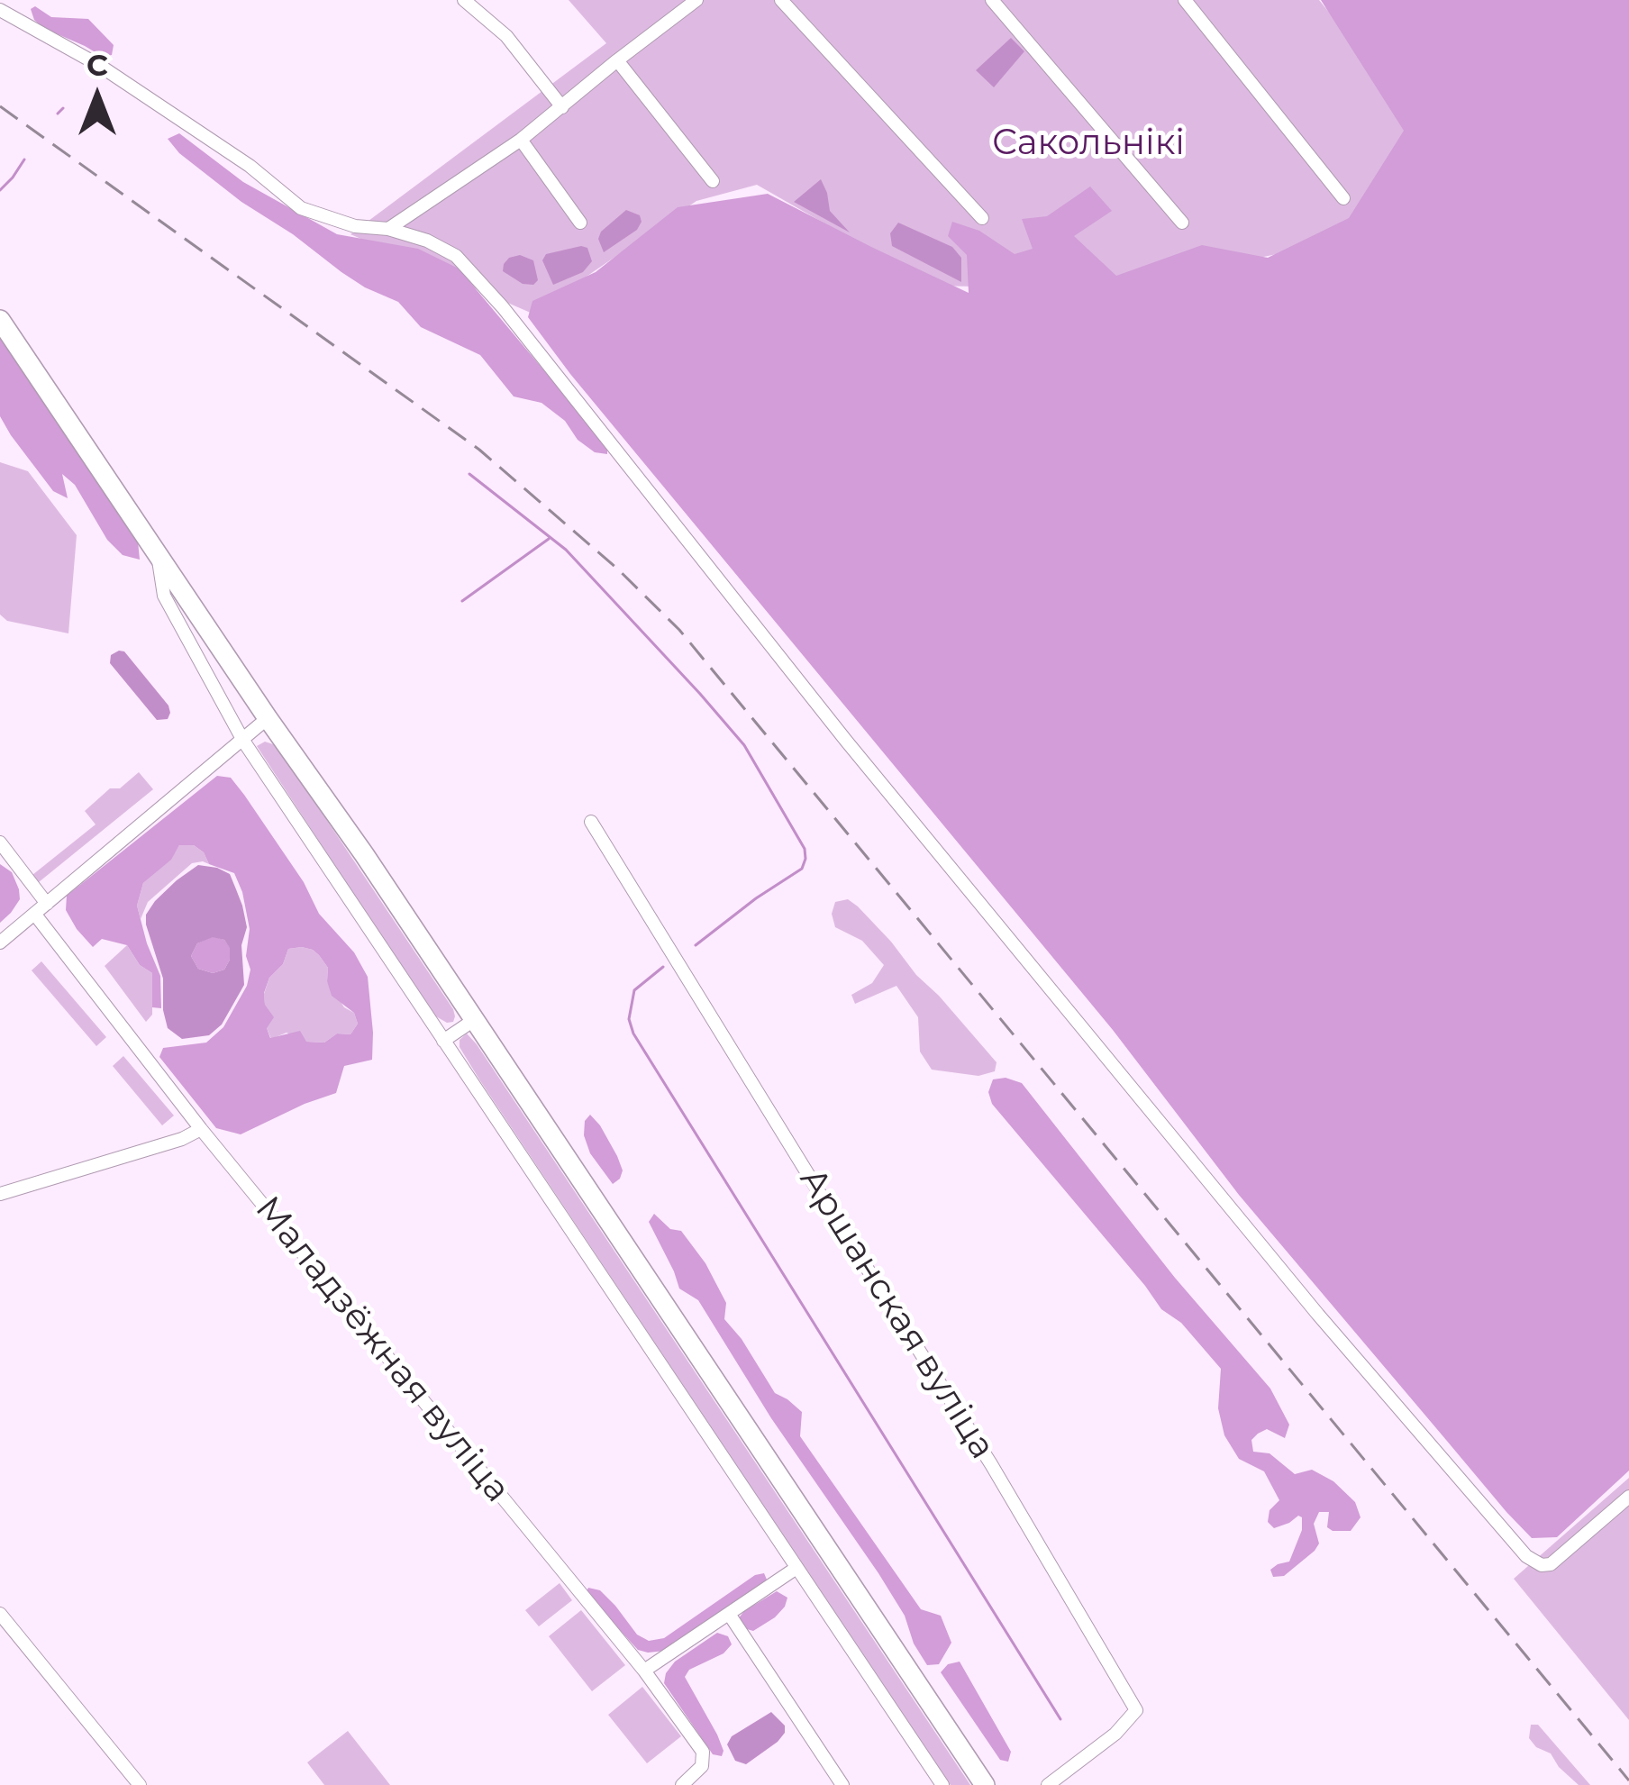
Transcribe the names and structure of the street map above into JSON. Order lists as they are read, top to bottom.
{
  "streets": {
    "street": ["Аршанская вуліца", "Маладзёжная вуліца"]
  },
  "parks": ["Сакольнікі"],
  "north": "top"
}
